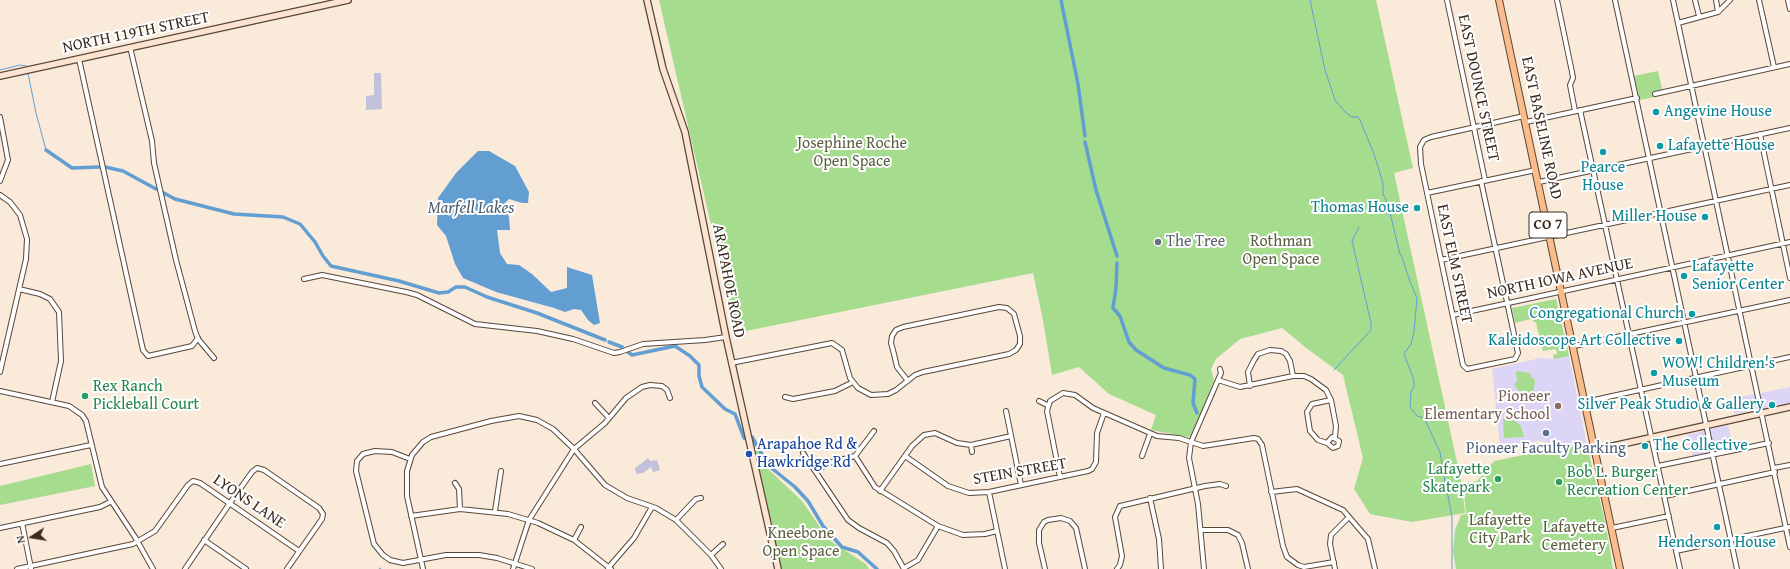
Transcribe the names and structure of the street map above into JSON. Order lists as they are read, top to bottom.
{
  "streets": {
    "main road": [
      "NORTH 119TH STREET",
      "EAST BASELINE ROAD",
      "CO 7",
      "ARAPAHOE ROAD"
    ],
    "street": [
      "EAST DOUNCE STREET",
      "EAST ELM STREET",
      "NORTH IOWA AVENUE",
      "STEIN STREET",
      "LYONS LANE"
    ]
  },
  "crossings": [
    ["EAST DOUNCE STREET", "EAST ELM STREET"],
    ["EAST DOUNCE STREET", "NORTH IOWA AVENUE"],
    ["EAST BASELINE ROAD", "CO 7"],
    ["EAST BASELINE ROAD", "EAST ELM STREET"],
    ["EAST BASELINE ROAD", "NORTH IOWA AVENUE"],
    ["EAST ELM STREET", "NORTH IOWA AVENUE"]
  ],
  "water": ["Marfell Lakes"],
  "parks": [
    "Josephine Roche Open Space",
    "Rothman Open Space",
    "Lafayette City Park",
    "Lafayette Cemetery",
    "Kneebone Open Space"
  ],
  "places": [
    "Angevine House",
    "Lafayette House",
    "Pearce House",
    "Thomas House",
    "Miller House",
    "The Tree",
    "Lafayette Senior Center",
    "Congregational Church",
    "Kaleidoscope Art Collective",
    "WOW! Children's Museum",
    "Rex Ranch Pickleball Court",
    "Silver Peak Studio & Gallery",
    "Pioneer Elementary School",
    "Pioneer Faculty Parking",
    "The Collective",
    "Arapahoe Rd & Hawkridge Rd",
    "Lafayette Skatepark",
    "Bob L. Burger Recreation Center",
    "Henderson House"
  ],
  "north": "left"
}
